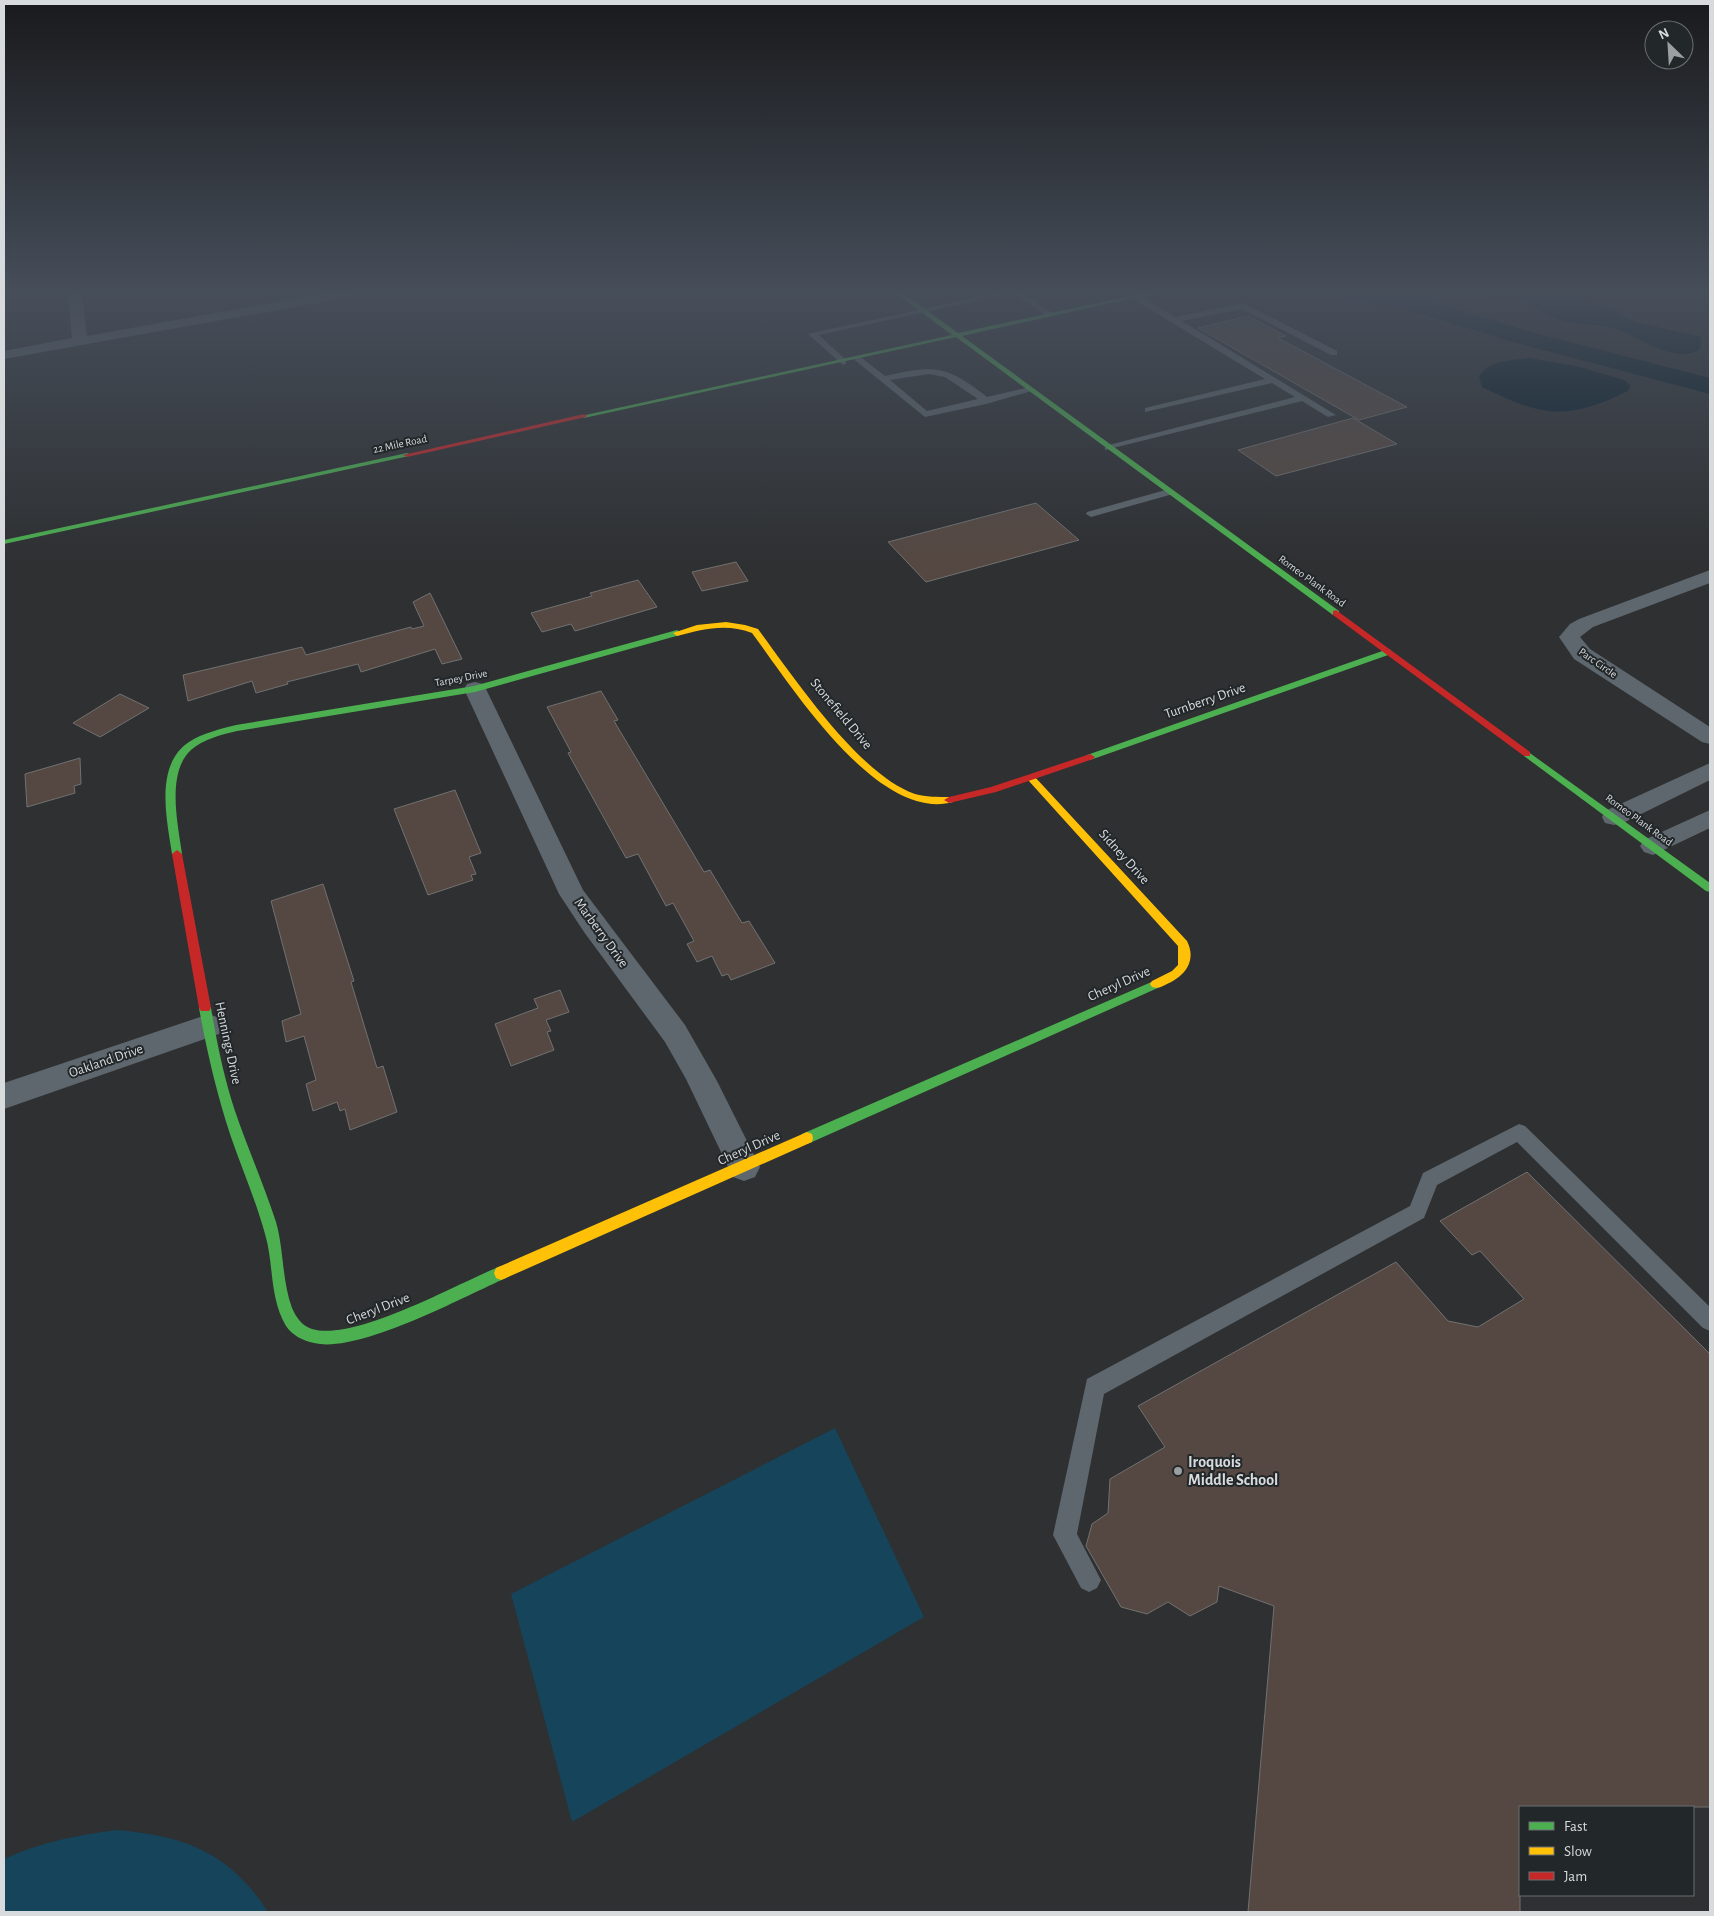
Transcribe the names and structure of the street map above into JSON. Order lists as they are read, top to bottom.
{
  "streets": {
    "street": [
      "22 Mile Road",
      "Romeo Plank Road",
      "Parc Circle",
      "Tarpey Drive",
      "Turnberry Drive",
      "Stonefield Drive",
      "Sidney Drive",
      "Marberry Drive",
      "Cheryl Drive",
      "Hennings Drive",
      "Oakland Drive"
    ]
  },
  "crossings": [
    ["Romeo Plank Road", "Turnberry Drive"],
    ["Tarpey Drive", "Stonefield Drive"],
    ["Tarpey Drive", "Marberry Drive"],
    ["Tarpey Drive", "Hennings Drive"],
    ["Turnberry Drive", "Stonefield Drive"],
    ["Turnberry Drive", "Sidney Drive"],
    ["Stonefield Drive", "Sidney Drive"],
    ["Sidney Drive", "Cheryl Drive"],
    ["Marberry Drive", "Cheryl Drive"],
    ["Cheryl Drive", "Hennings Drive"],
    ["Hennings Drive", "Oakland Drive"]
  ],
  "places": ["Iroquois Middle School"],
  "legend": ["Fast", "Slow", "Jam"],
  "north": "top left"
}
